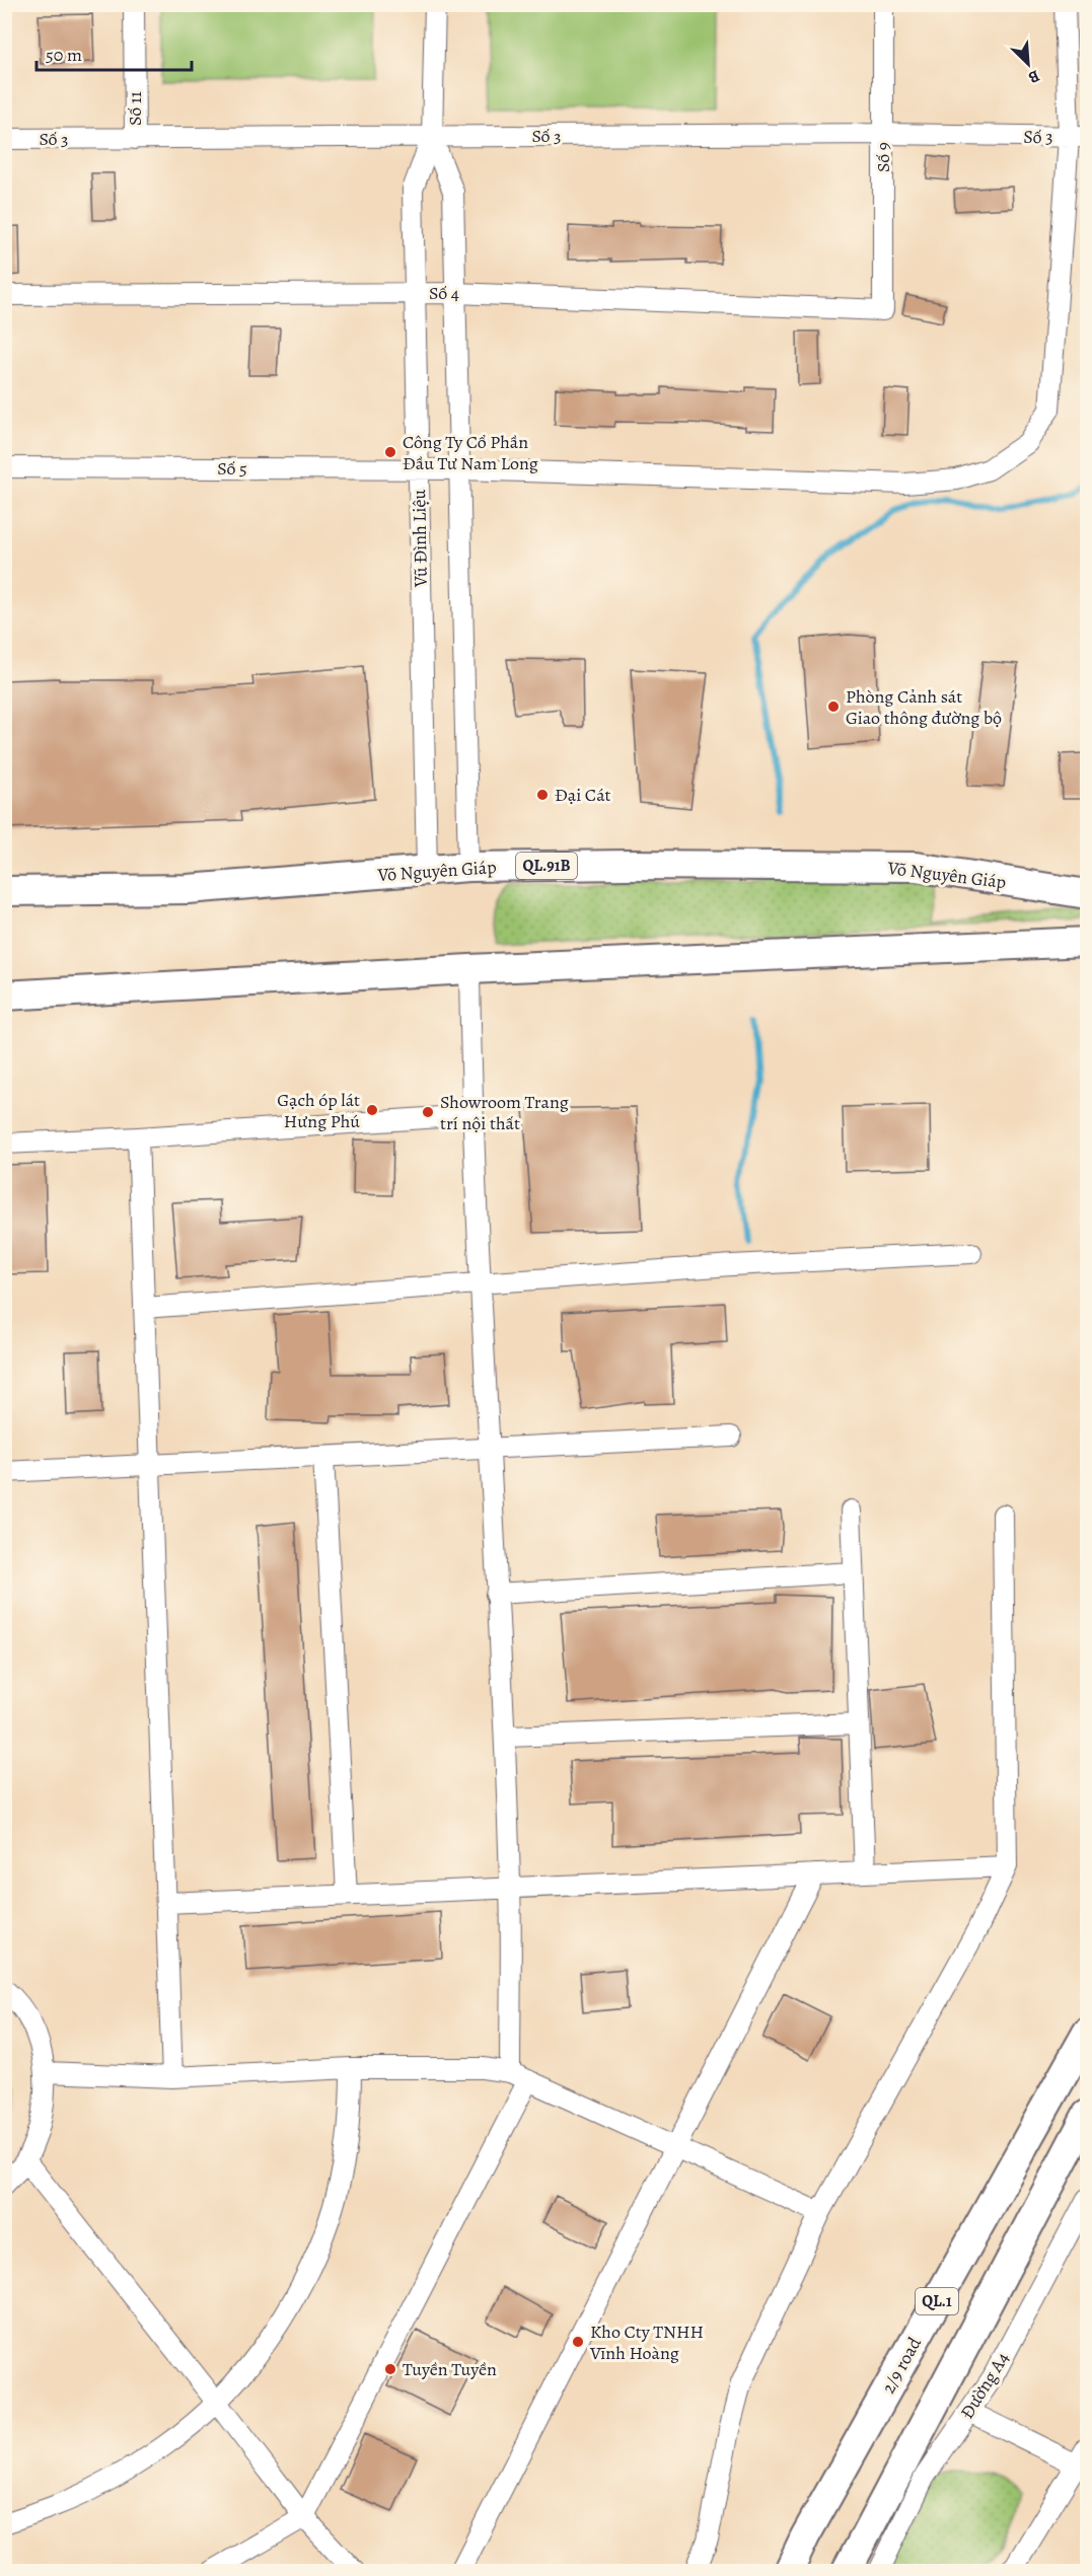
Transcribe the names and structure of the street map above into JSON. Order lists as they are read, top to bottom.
{
  "streets": {
    "highway": [
      "QL.91B",
      "Võ Nguyên Giáp",
      "QL.1",
      "2/9 road"
    ],
    "street": [
      "Số 11",
      "Số 3",
      "Số 9",
      "Số 4",
      "Số 5",
      "Vũ Đình Liệu",
      "Đường A4"
    ]
  },
  "crossings": [
    ["Số 11", "Số 3"],
    ["Số 3", "Số 9"],
    ["Số 3", "Số 5"],
    ["Số 3", "Vũ Đình Liệu"],
    ["Số 9", "Số 4"],
    ["Số 4", "Vũ Đình Liệu"],
    ["Số 5", "Vũ Đình Liệu"],
    ["Vũ Đình Liệu", "Võ Nguyên Giáp"]
  ],
  "places": [
    "Công Ty Cổ Phần Đầu Tư Nam Long",
    "Phòng Cảnh sát Giao thông đường bộ",
    "Đại Cát",
    "Gạch óp lát Hưng Phú",
    "Showroom Trang trí nội thất",
    "Kho Cty TNHH Vĩnh Hoàng",
    "Tuyền Tuyền"
  ],
  "scale_bar": "50 m",
  "north": "bottom right"
}
